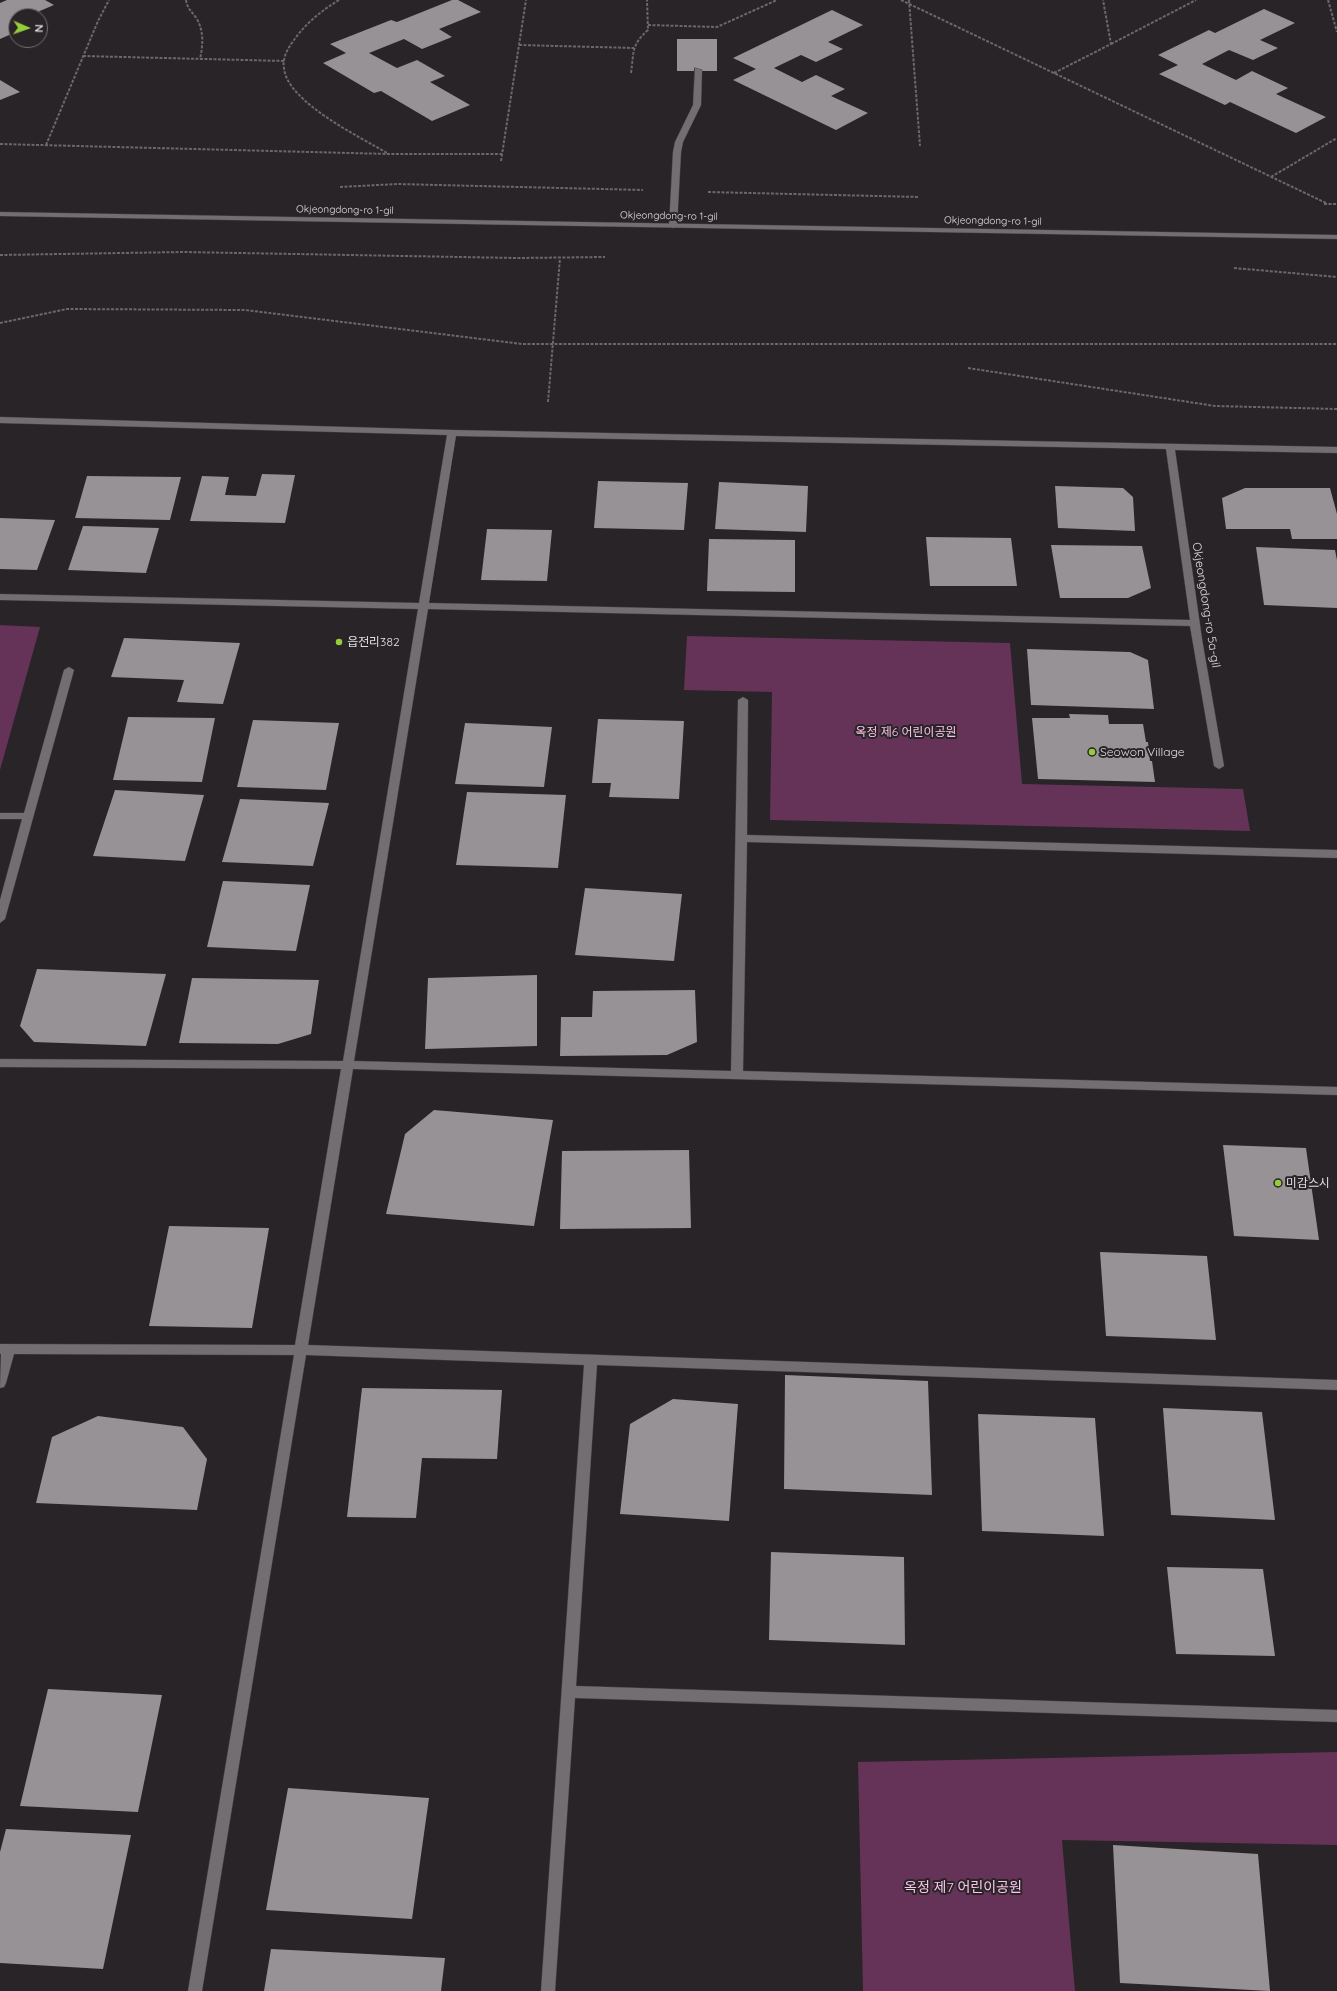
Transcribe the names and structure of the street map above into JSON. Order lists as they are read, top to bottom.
{
  "streets": {
    "street": ["Okjeongdong-ro 1-gil", "Okjeongdong-ro 5a-gil"]
  },
  "parks": ["옥정 제6 어린이공원", "옥정 제7 어린이공원"],
  "places": ["읍전리382", "Seowon Village", "미감스시"],
  "north": "right"
}
